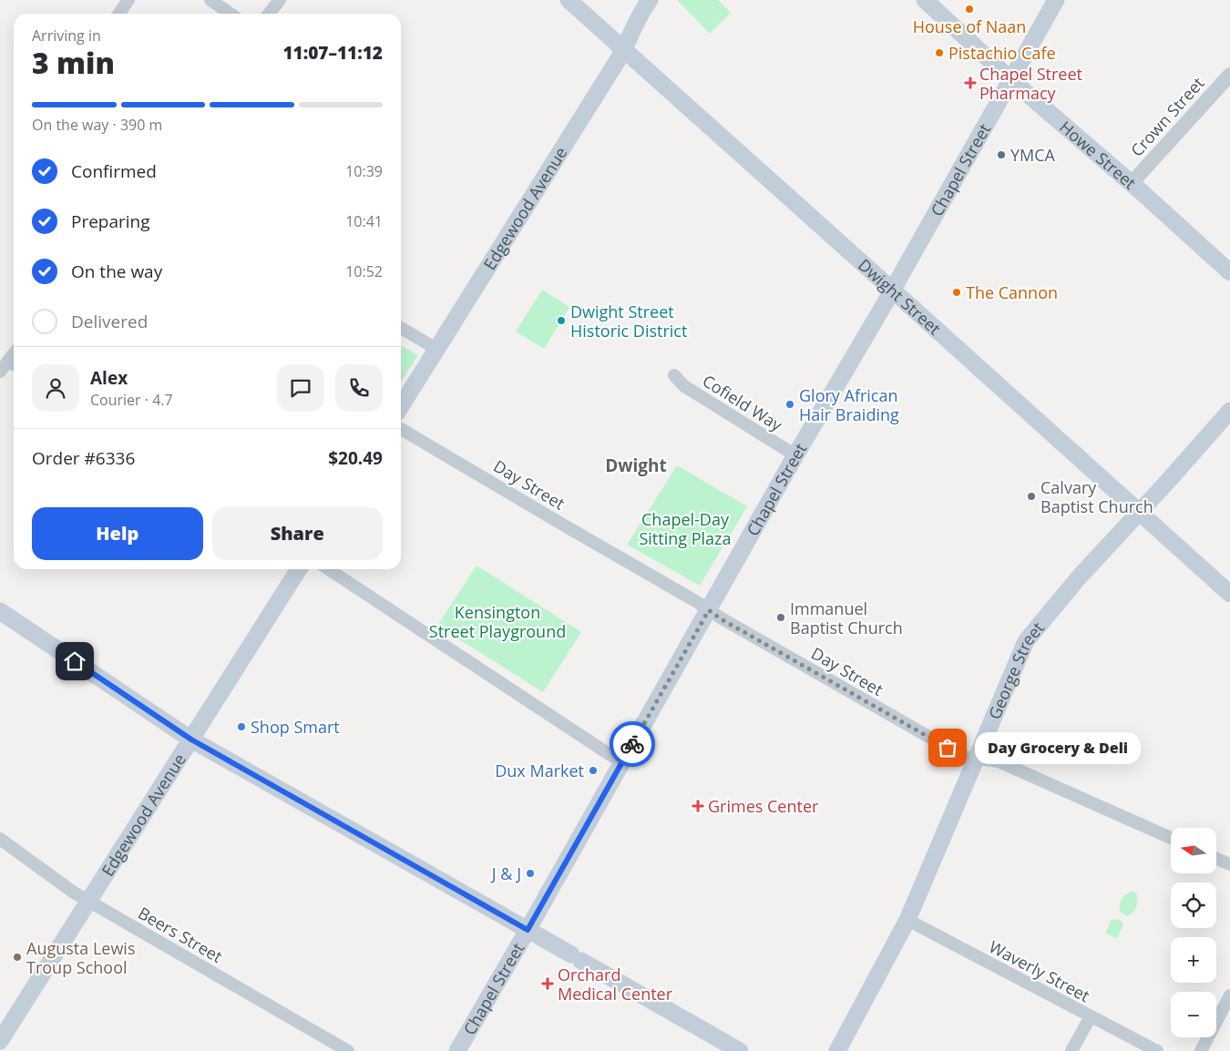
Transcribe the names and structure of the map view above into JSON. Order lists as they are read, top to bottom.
{
  "streets": {
    "main road": [
      "Howe Street",
      "Chapel Street",
      "Edgewood Avenue",
      "Dwight Street",
      "George Street"
    ],
    "street": [
      "Crown Street",
      "Cofield Way",
      "Day Street",
      "Beers Street",
      "Waverly Street"
    ]
  },
  "crossings": [
    ["Crown Street", "Howe Street"],
    ["Howe Street", "Chapel Street"],
    ["Chapel Street", "Dwight Street"],
    ["Chapel Street", "Cofield Way"],
    ["Chapel Street", "Day Street"],
    ["Edgewood Avenue", "Dwight Street"],
    ["Edgewood Avenue", "Beers Street"],
    ["Dwight Street", "George Street"],
    ["Day Street", "George Street"],
    ["George Street", "Waverly Street"]
  ],
  "districts": ["Dwight"],
  "parks": ["Chapel-Day Sitting Plaza", "Kensington Street Playground"],
  "places": {
    "other": [
      "House of Naan",
      "Pistachio Cafe",
      "YMCA",
      "The Cannon",
      "Dwight Street Historic District",
      "Glory African Hair Braiding",
      "Calvary Baptist Church",
      "Immanuel Baptist Church",
      "Shop Smart",
      "Day Grocery & Deli",
      "Dux Market",
      "J & J",
      "Augusta Lewis Troup School"
    ],
    "health": ["Chapel Street Pharmacy", "Grimes Center", "Orchard Medical Center"]
  },
  "north": "left",
  "page": {
    "heading": ["3 min", "Arriving in", "11:07–11:12"],
    "panel": [
      "Alex",
      "Courier · 4.7",
      "Order #6336",
      "$20.49"
    ],
    "bar": "On the way · 390 m",
    "list": [
      ["Confirmed", "10:39"],
      ["Preparing", "10:41"],
      ["On the way", "10:52"],
      "Delivered"
    ],
    "buttons": ["Help", "Share"],
    "bubble": "Day Grocery & Deli",
    "map_buttons": ["+", "−"]
  }
}
